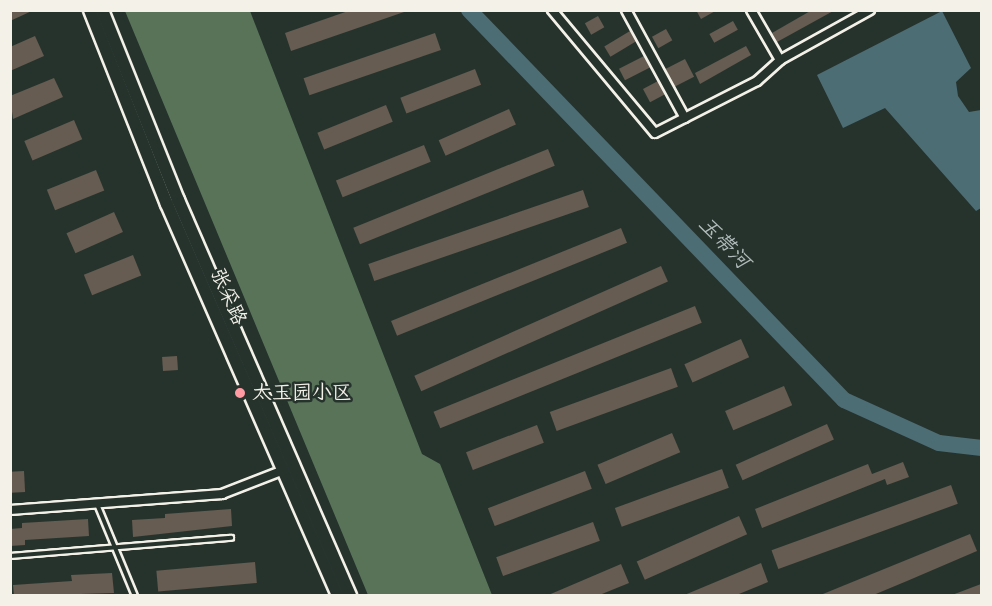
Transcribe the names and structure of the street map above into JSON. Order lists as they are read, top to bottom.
{
  "streets": {
    "main road": ["张采路"]
  },
  "water": ["玉带河"],
  "places": ["太玉园小区"]
}
